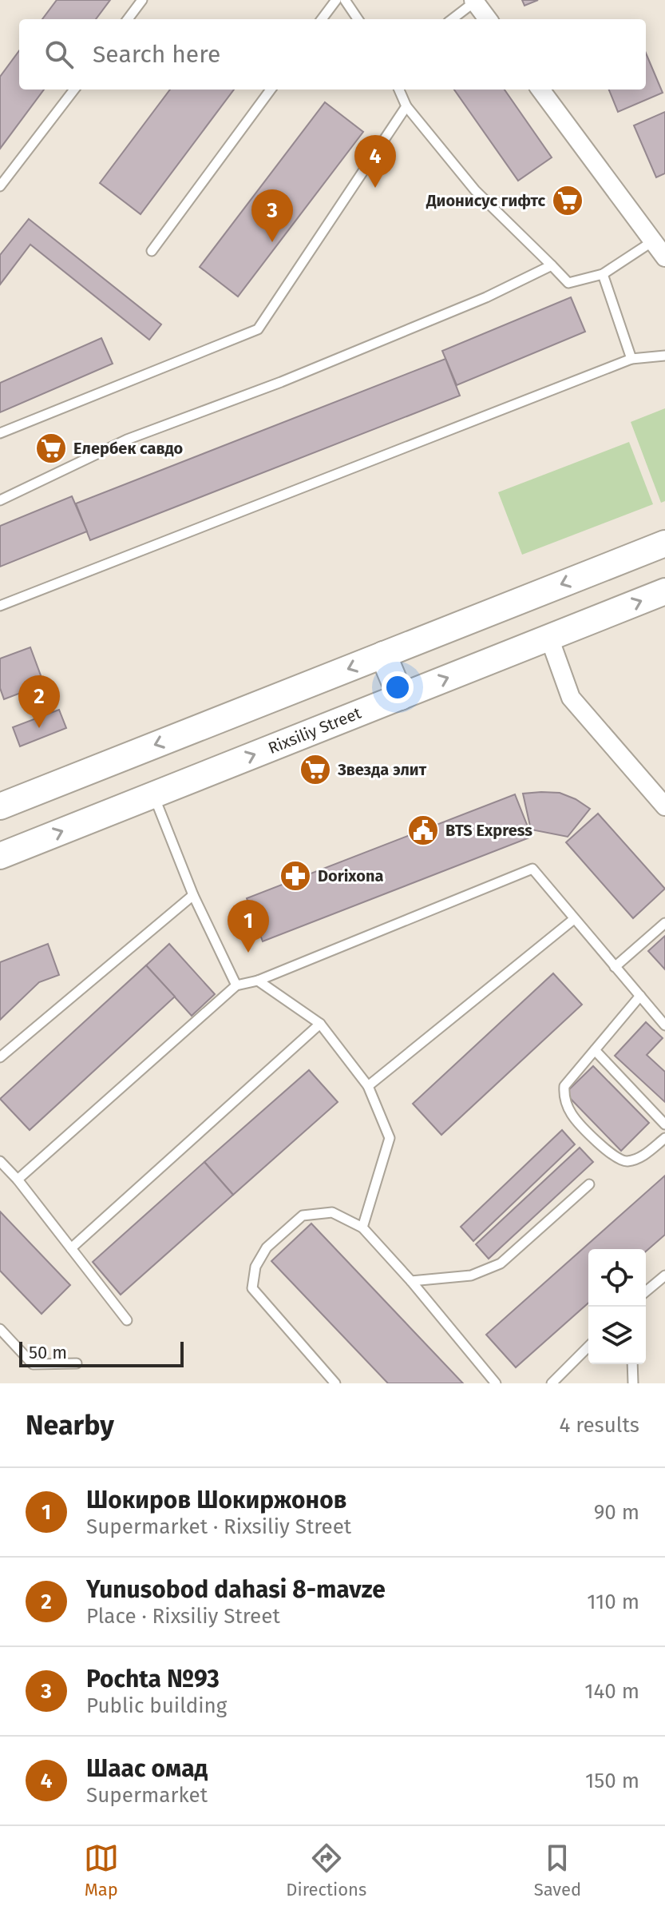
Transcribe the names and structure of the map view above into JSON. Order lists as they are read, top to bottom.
{
  "streets": {
    "main road": ["Rixsiliy Street"]
  },
  "places": {
    "supermarket": ["Дионисус гифтс", "Елербек савдо", "Звезда элит"],
    "public building": ["BTS Express"],
    "pharmacy": ["Dorixona"]
  },
  "scale_bar": "50 m",
  "page": {
    "search": "Search here",
    "pins": [
      "4",
      "3",
      "2",
      "1"
    ],
    "scale": "50 m",
    "heading": ["Nearby", "4 results"],
    "list": [
      {
        "mark": "1",
        "name": "Шокиров Шокиржонов",
        "note": "Supermarket · Rixsiliy Street",
        "value": "90 m"
      },
      {
        "mark": "2",
        "name": "Yunusobod dahasi 8-mavze",
        "note": "Place · Rixsiliy Street",
        "value": "110 m"
      },
      {
        "mark": "3",
        "name": "Pochta №93",
        "note": "Public building",
        "value": "140 m"
      },
      {
        "mark": "4",
        "name": "Шаас омад",
        "note": "Supermarket",
        "value": "150 m"
      }
    ],
    "nav": ["Map", "Directions", "Saved"]
  }
}
